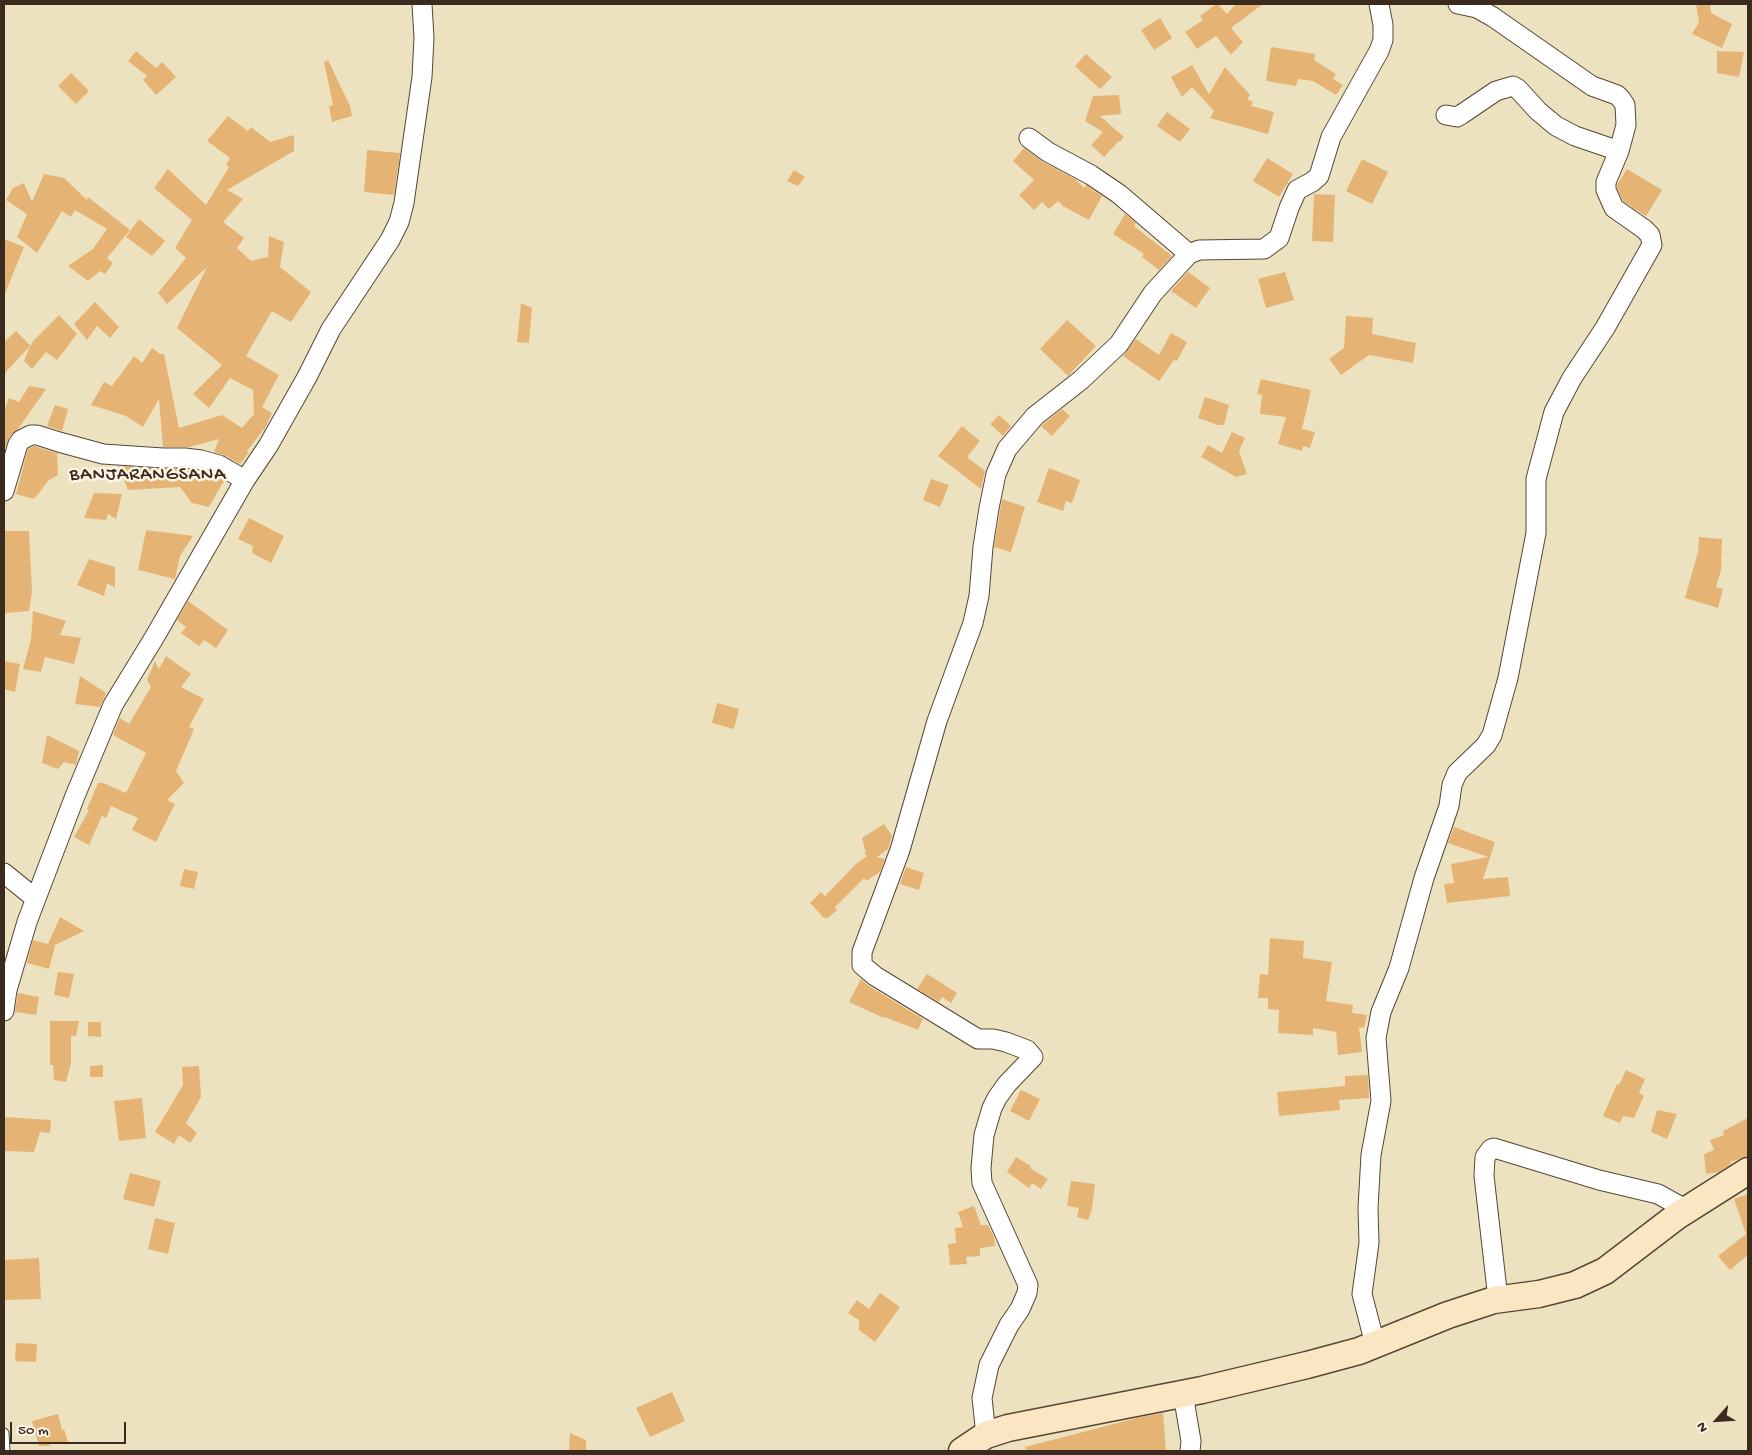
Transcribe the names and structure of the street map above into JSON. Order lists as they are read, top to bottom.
{
  "districts": ["BANJARANGSANA"],
  "scale_bar": "50 m",
  "north": "bottom left"
}
